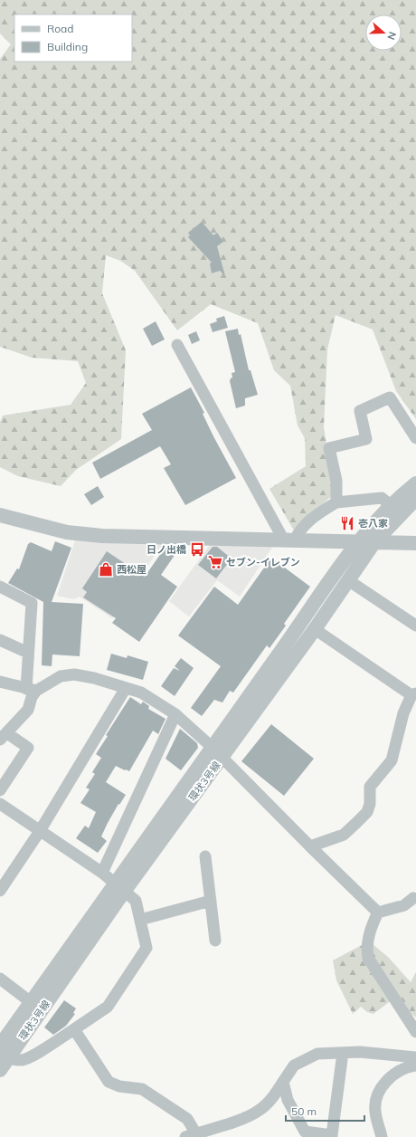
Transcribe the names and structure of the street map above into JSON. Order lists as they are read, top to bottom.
{
  "streets": {
    "street": ["環状3号線"]
  },
  "places": {
    "restaurant": ["壱八家"],
    "bus stop": ["日ノ出橋"],
    "supermarket": ["セブン-イレブン"],
    "shop": ["西松屋"]
  },
  "legend": ["Road", "Building"],
  "scale_bar": "50 m",
  "north": "right"
}
